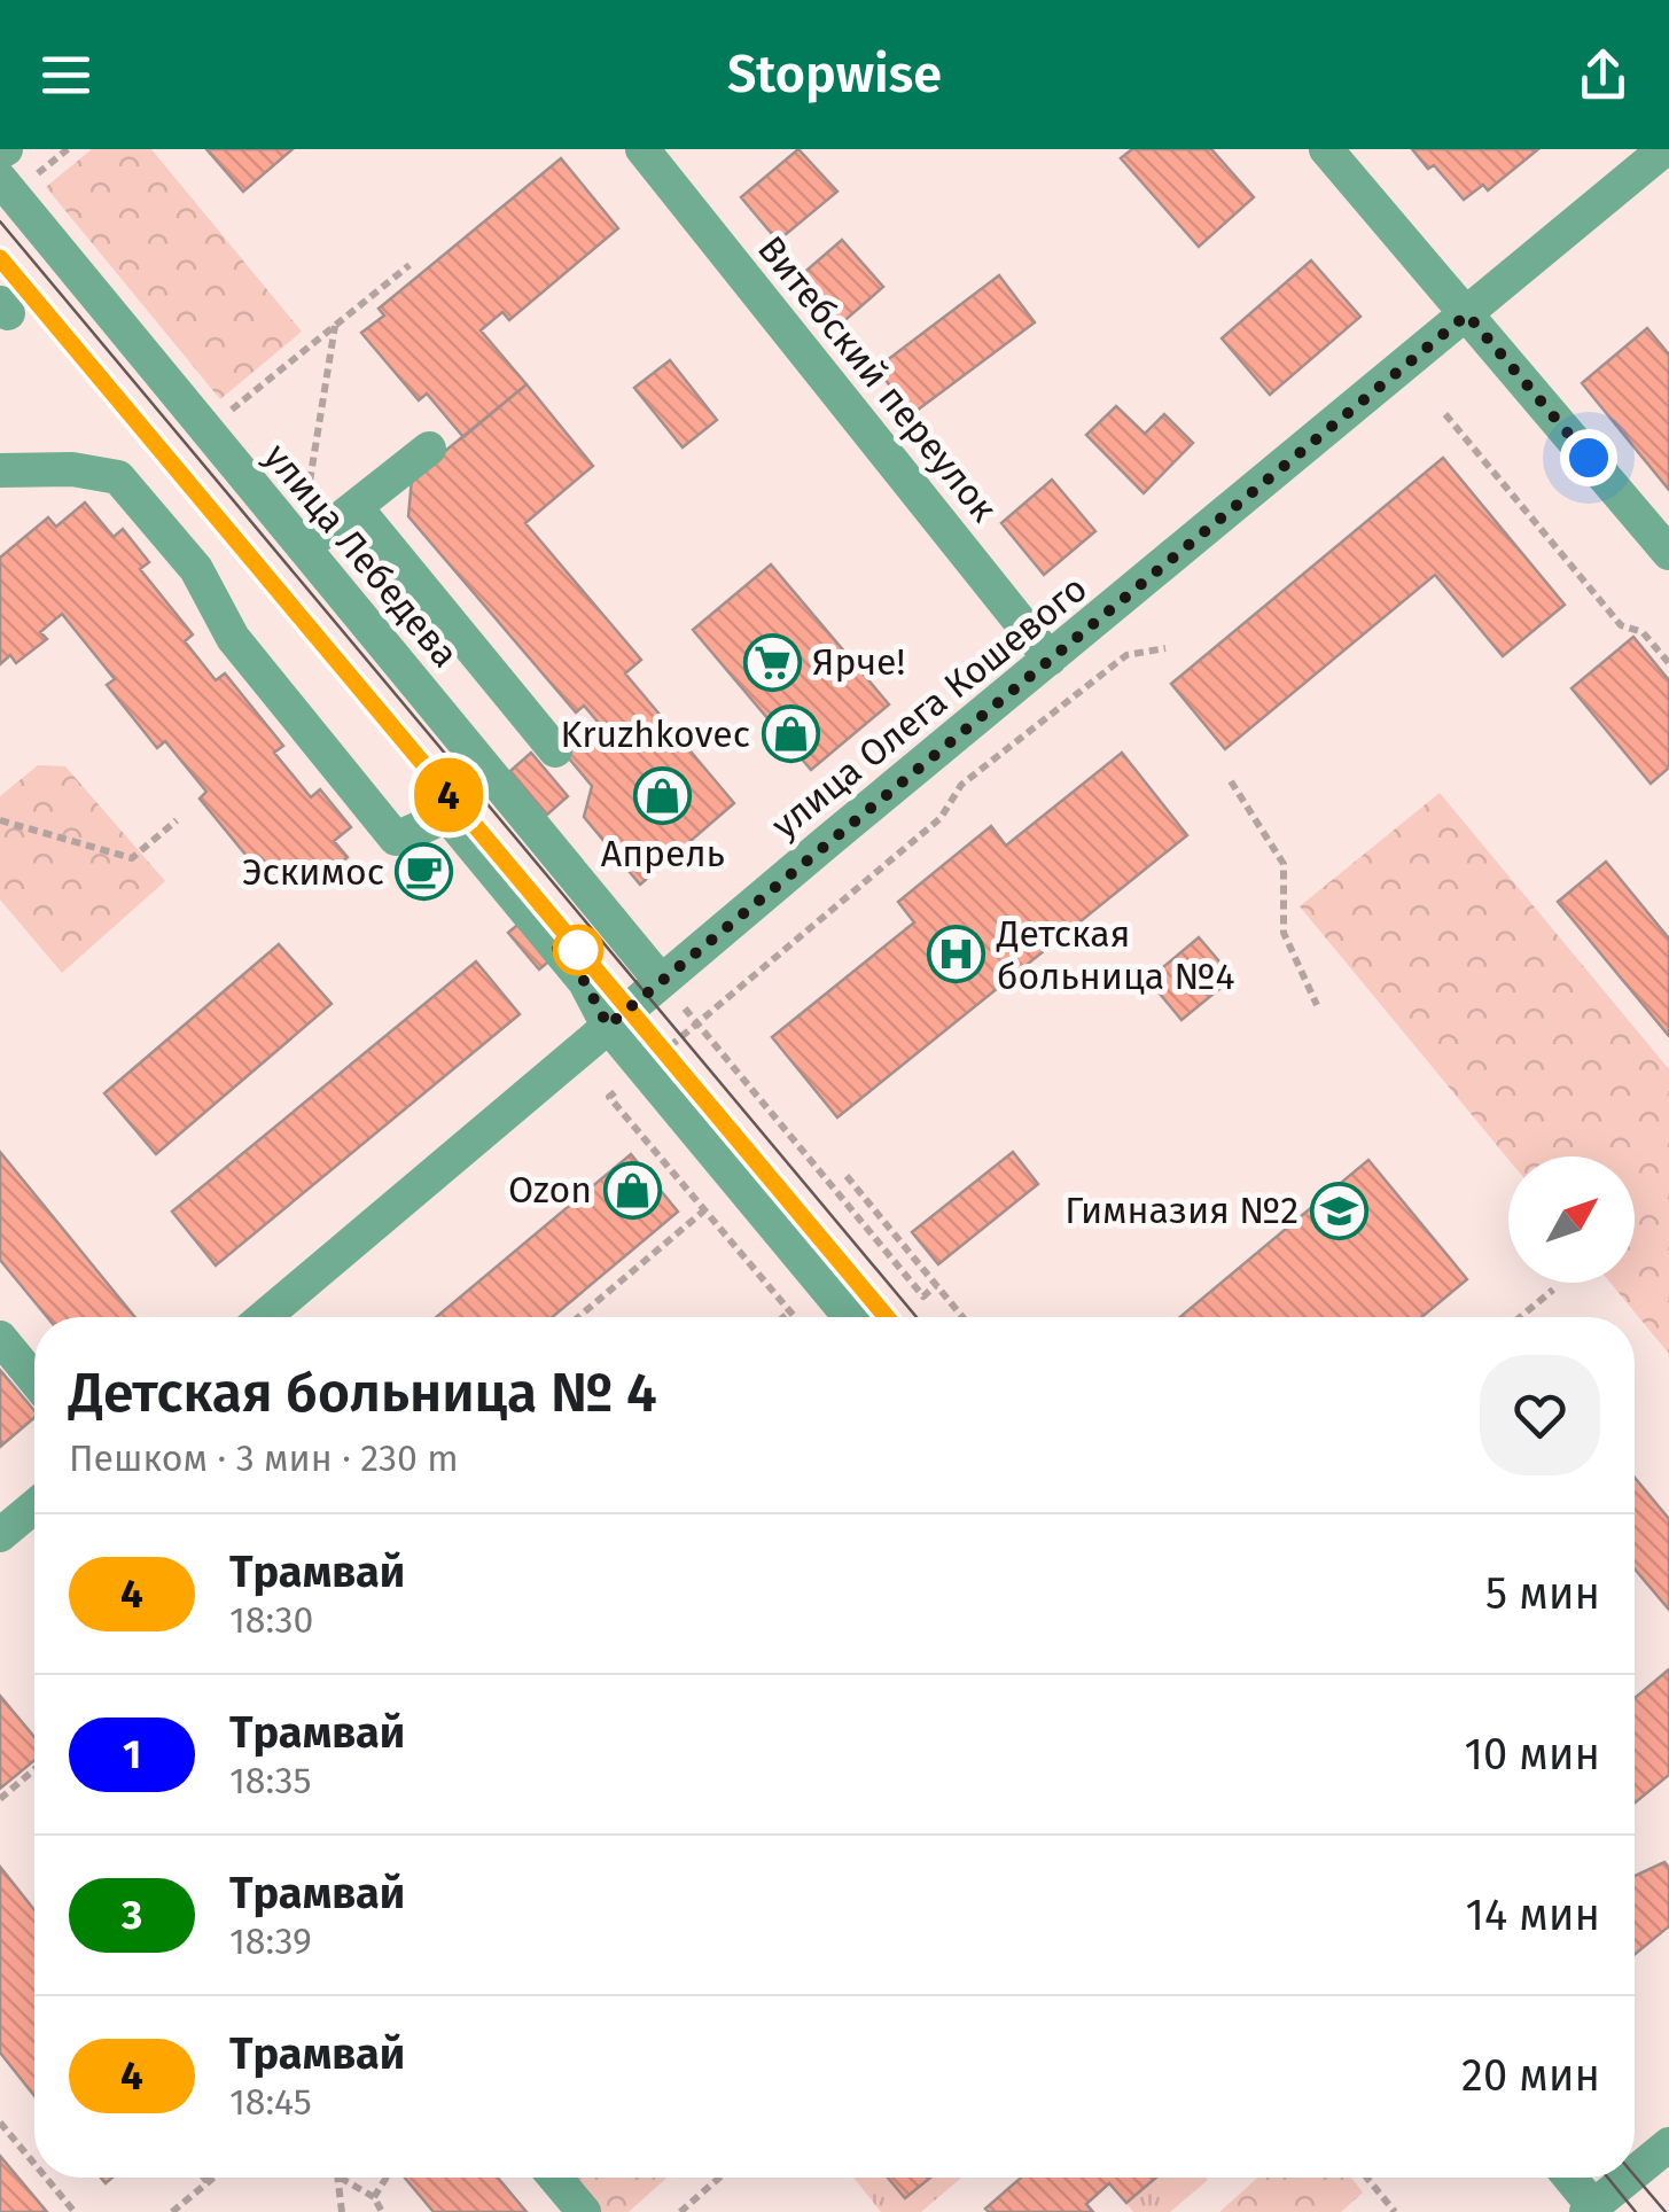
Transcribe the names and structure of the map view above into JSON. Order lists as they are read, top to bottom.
{
  "streets": {
    "street": ["Витебский переулок", "улица Лебедева", "улица Олега Кошевого"]
  },
  "crossings": [
    ["Витебский переулок", "улица Олега Кошевого"],
    ["улица Лебедева", "улица Олега Кошевого"]
  ],
  "places": {
    "supermarket": ["Ярче!"],
    "shop": ["Kruzhkovec", "Апрель", "Ozon"],
    "cafe": ["Эскимос"],
    "hospital": ["Детская больница №4"],
    "school or university": ["Гимназия №2"]
  },
  "lines": ["tram line 4"],
  "north": "top right",
  "page": {
    "header": "Stopwise",
    "on_map": "4",
    "heading": ["Детская больница № 4", "Пешком · 3 мин · 230 m"],
    "list": [
      {
        "mark": "4",
        "name": "Трамвай",
        "note": "18:30",
        "value": "5 мин"
      },
      {
        "mark": "1",
        "name": "Трамвай",
        "note": "18:35",
        "value": "10 мин"
      },
      {
        "mark": "3",
        "name": "Трамвай",
        "note": "18:39",
        "value": "14 мин"
      },
      {
        "mark": "4",
        "name": "Трамвай",
        "note": "18:45",
        "value": "20 мин"
      }
    ]
  }
}
